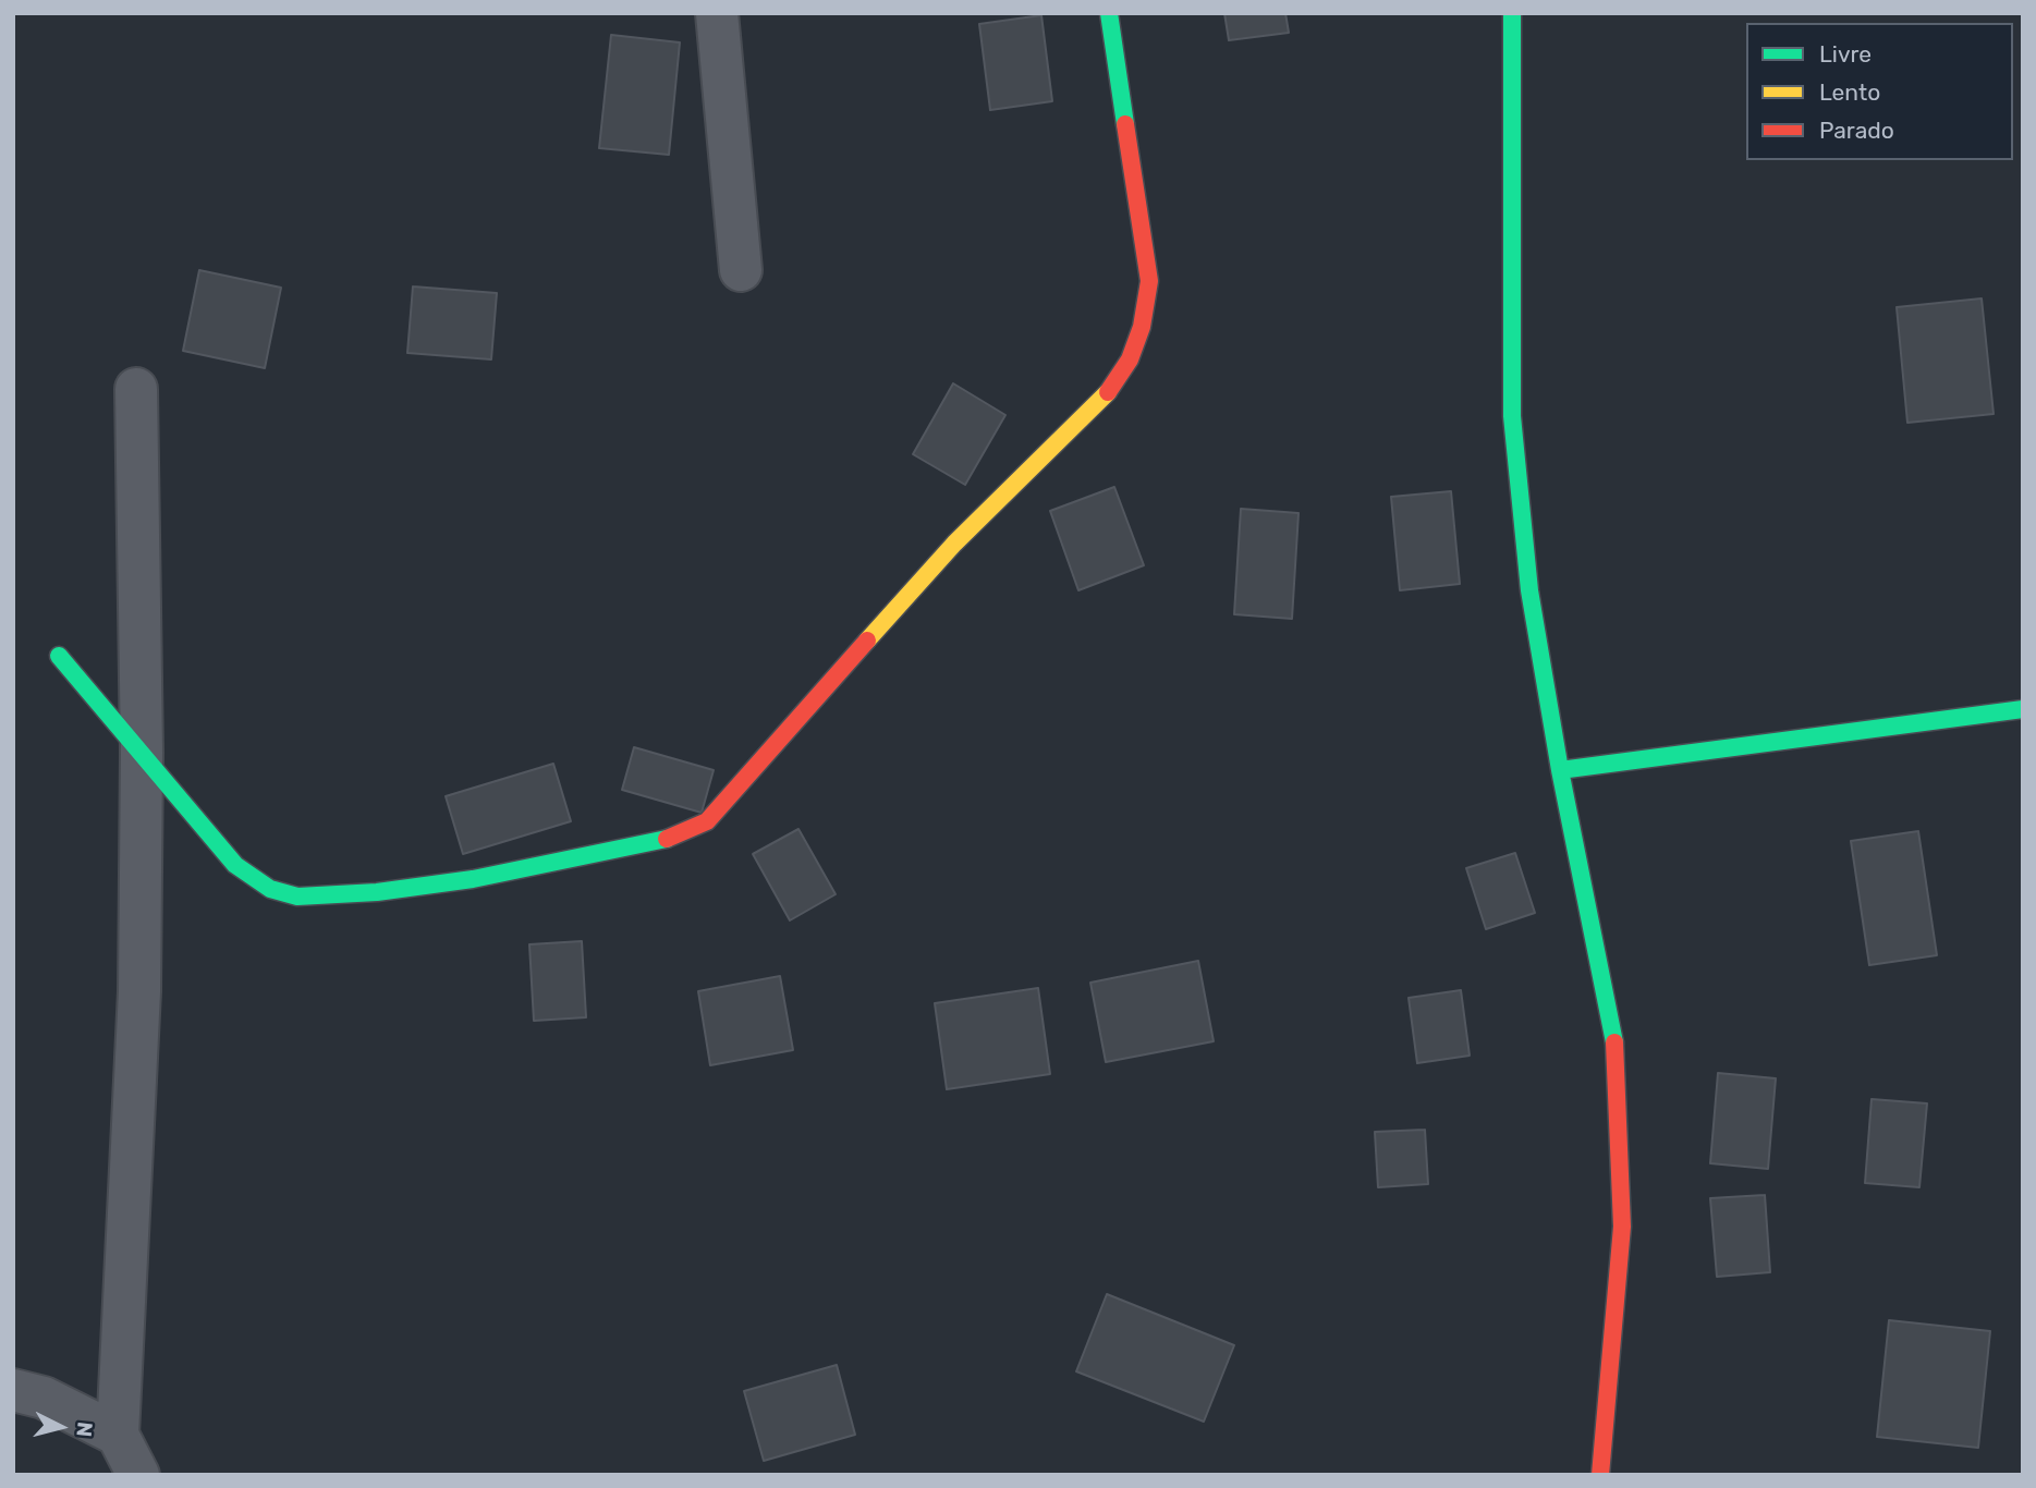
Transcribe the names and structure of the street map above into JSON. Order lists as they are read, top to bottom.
{
  "legend": ["Livre", "Lento", "Parado"],
  "north": "right"
}
